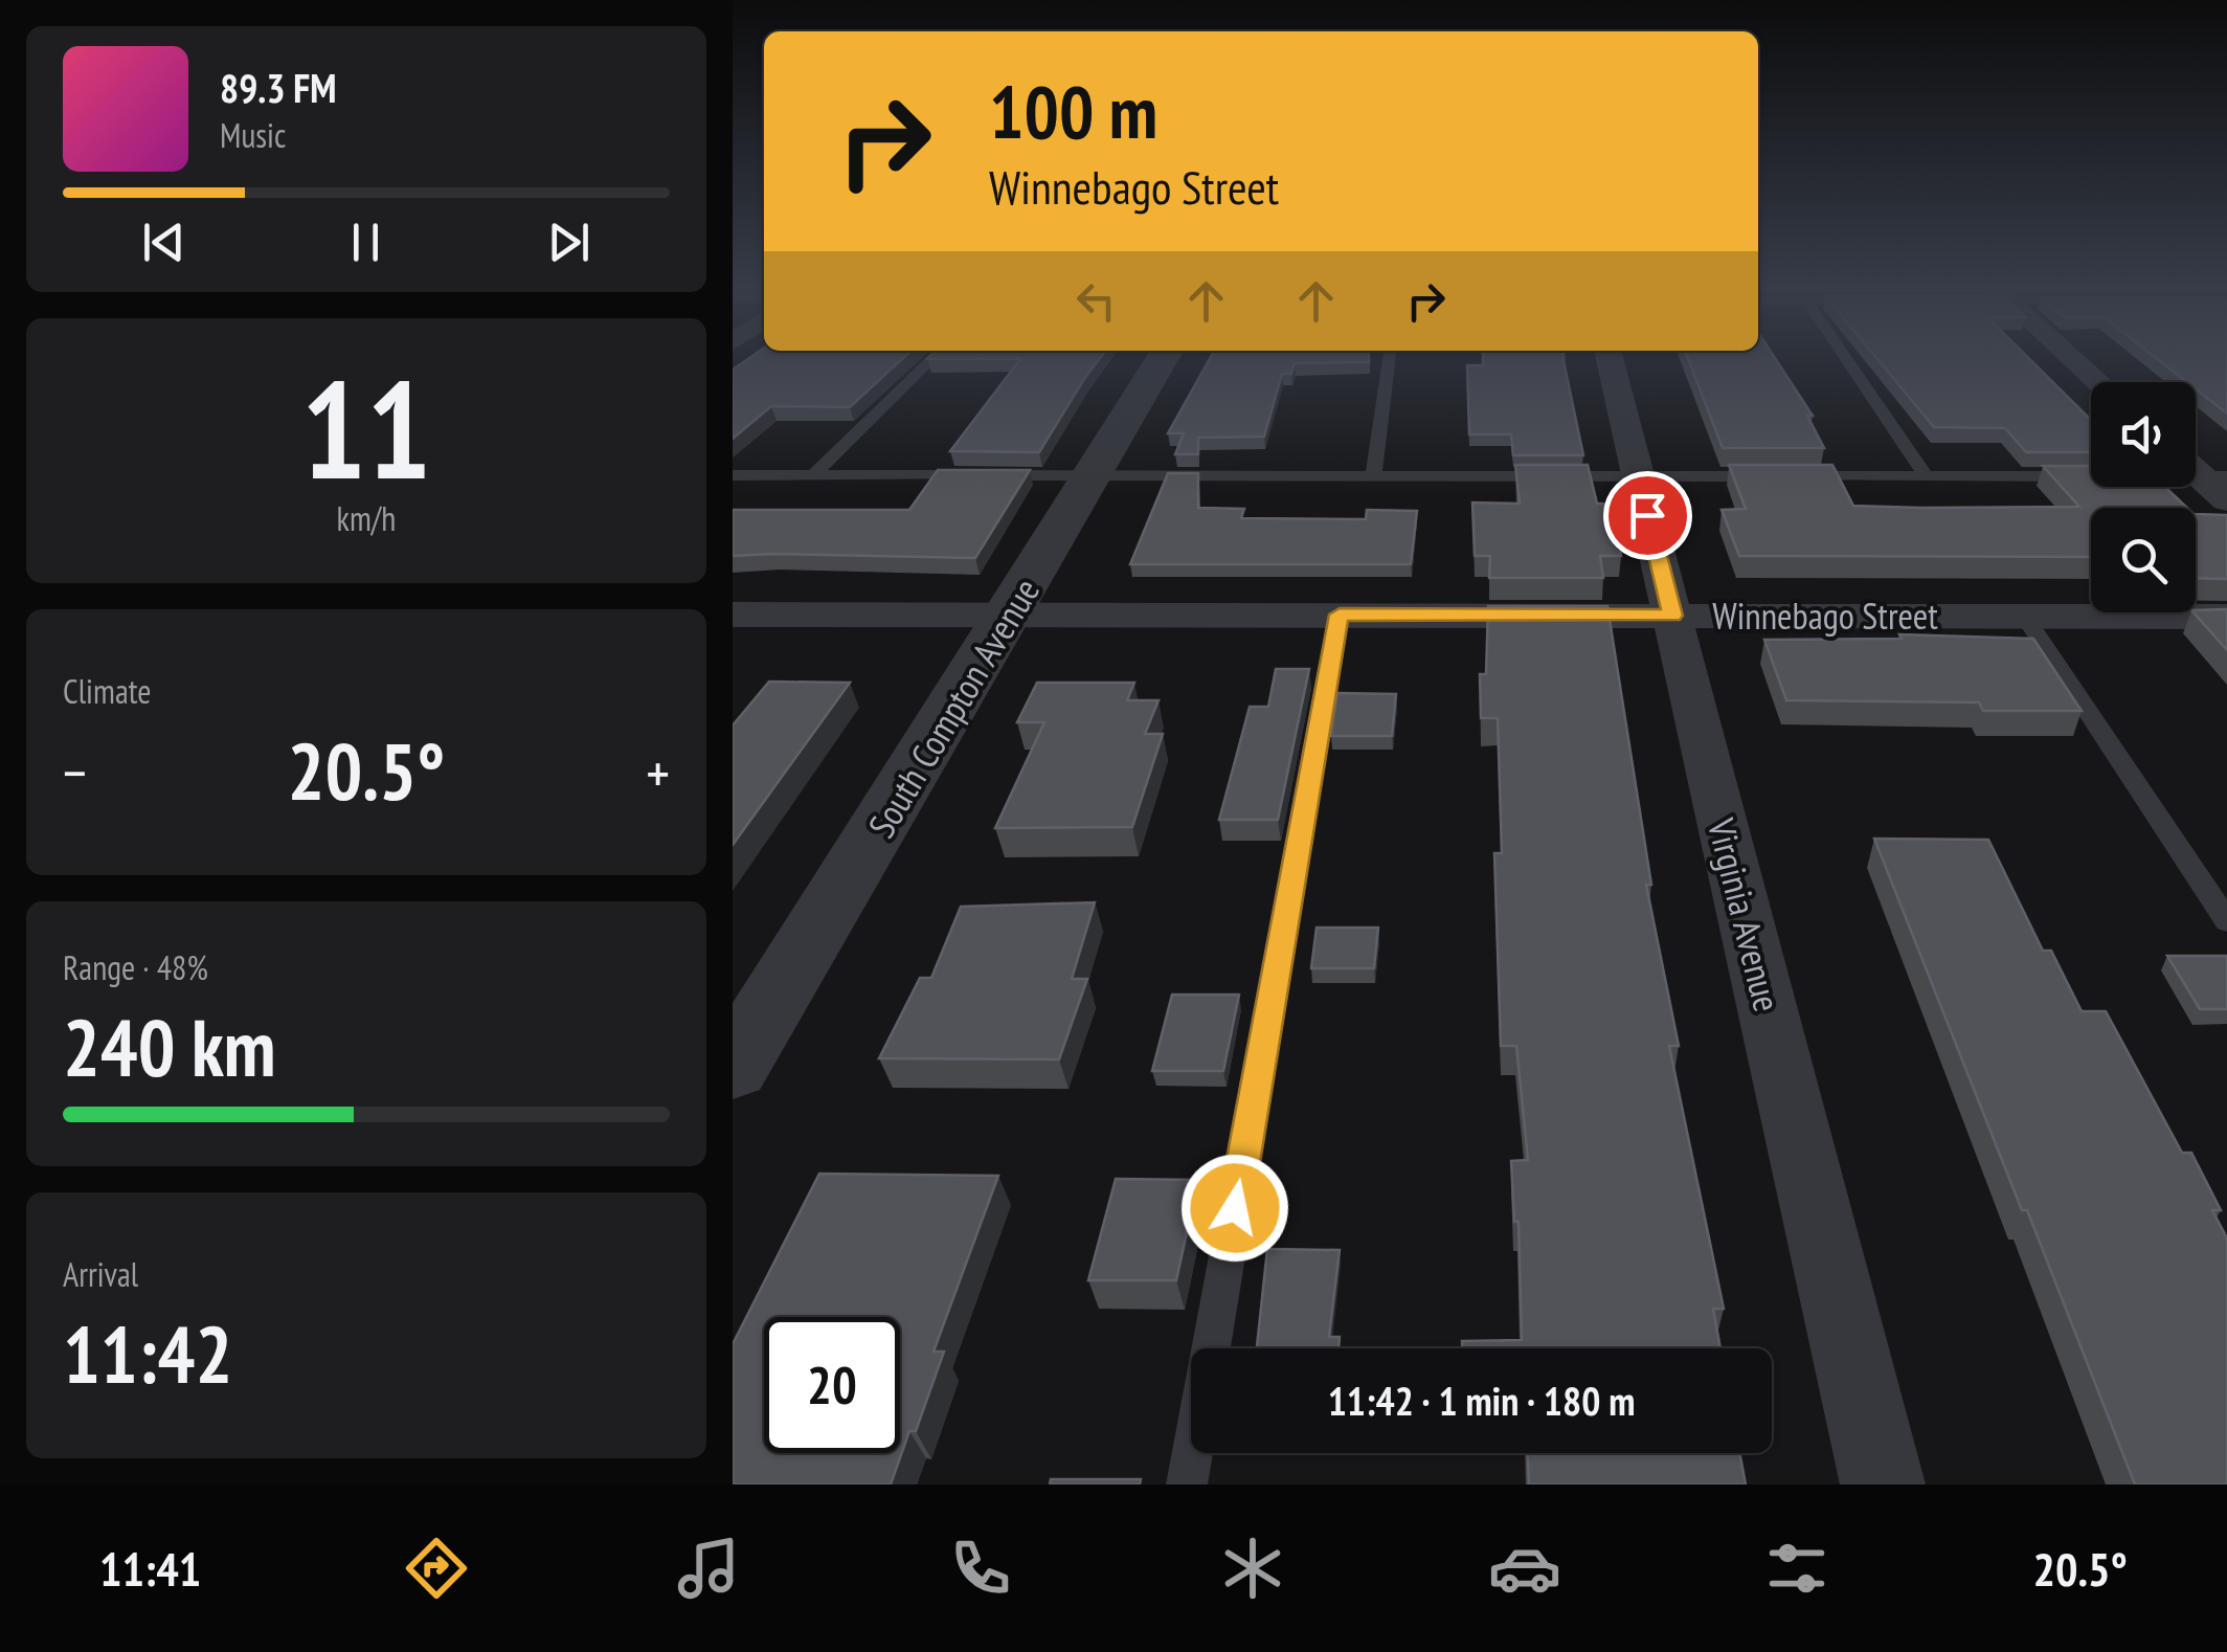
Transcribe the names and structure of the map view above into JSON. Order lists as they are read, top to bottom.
{
  "streets": {
    "street": ["Winnebago Street", "South Compton Avenue", "Virginia Avenue"]
  },
  "crossings": [
    ["Winnebago Street", "South Compton Avenue"],
    ["Winnebago Street", "Virginia Avenue"]
  ],
  "page": {
    "turn": ["100 m", "Winnebago Street"],
    "song": ["89.3 FM", "Music"],
    "tile": [
      ["11", "km/h"],
      "Climate",
      ["Range · 48%", "240 km"],
      ["Arrival", "11:42"]
    ],
    "heat": ["−", "20.5°", "+"],
    "limit": "20",
    "trip": "11:42 · 1 min · 180 m",
    "tabs": ["11:41", "20.5°"]
  }
}
